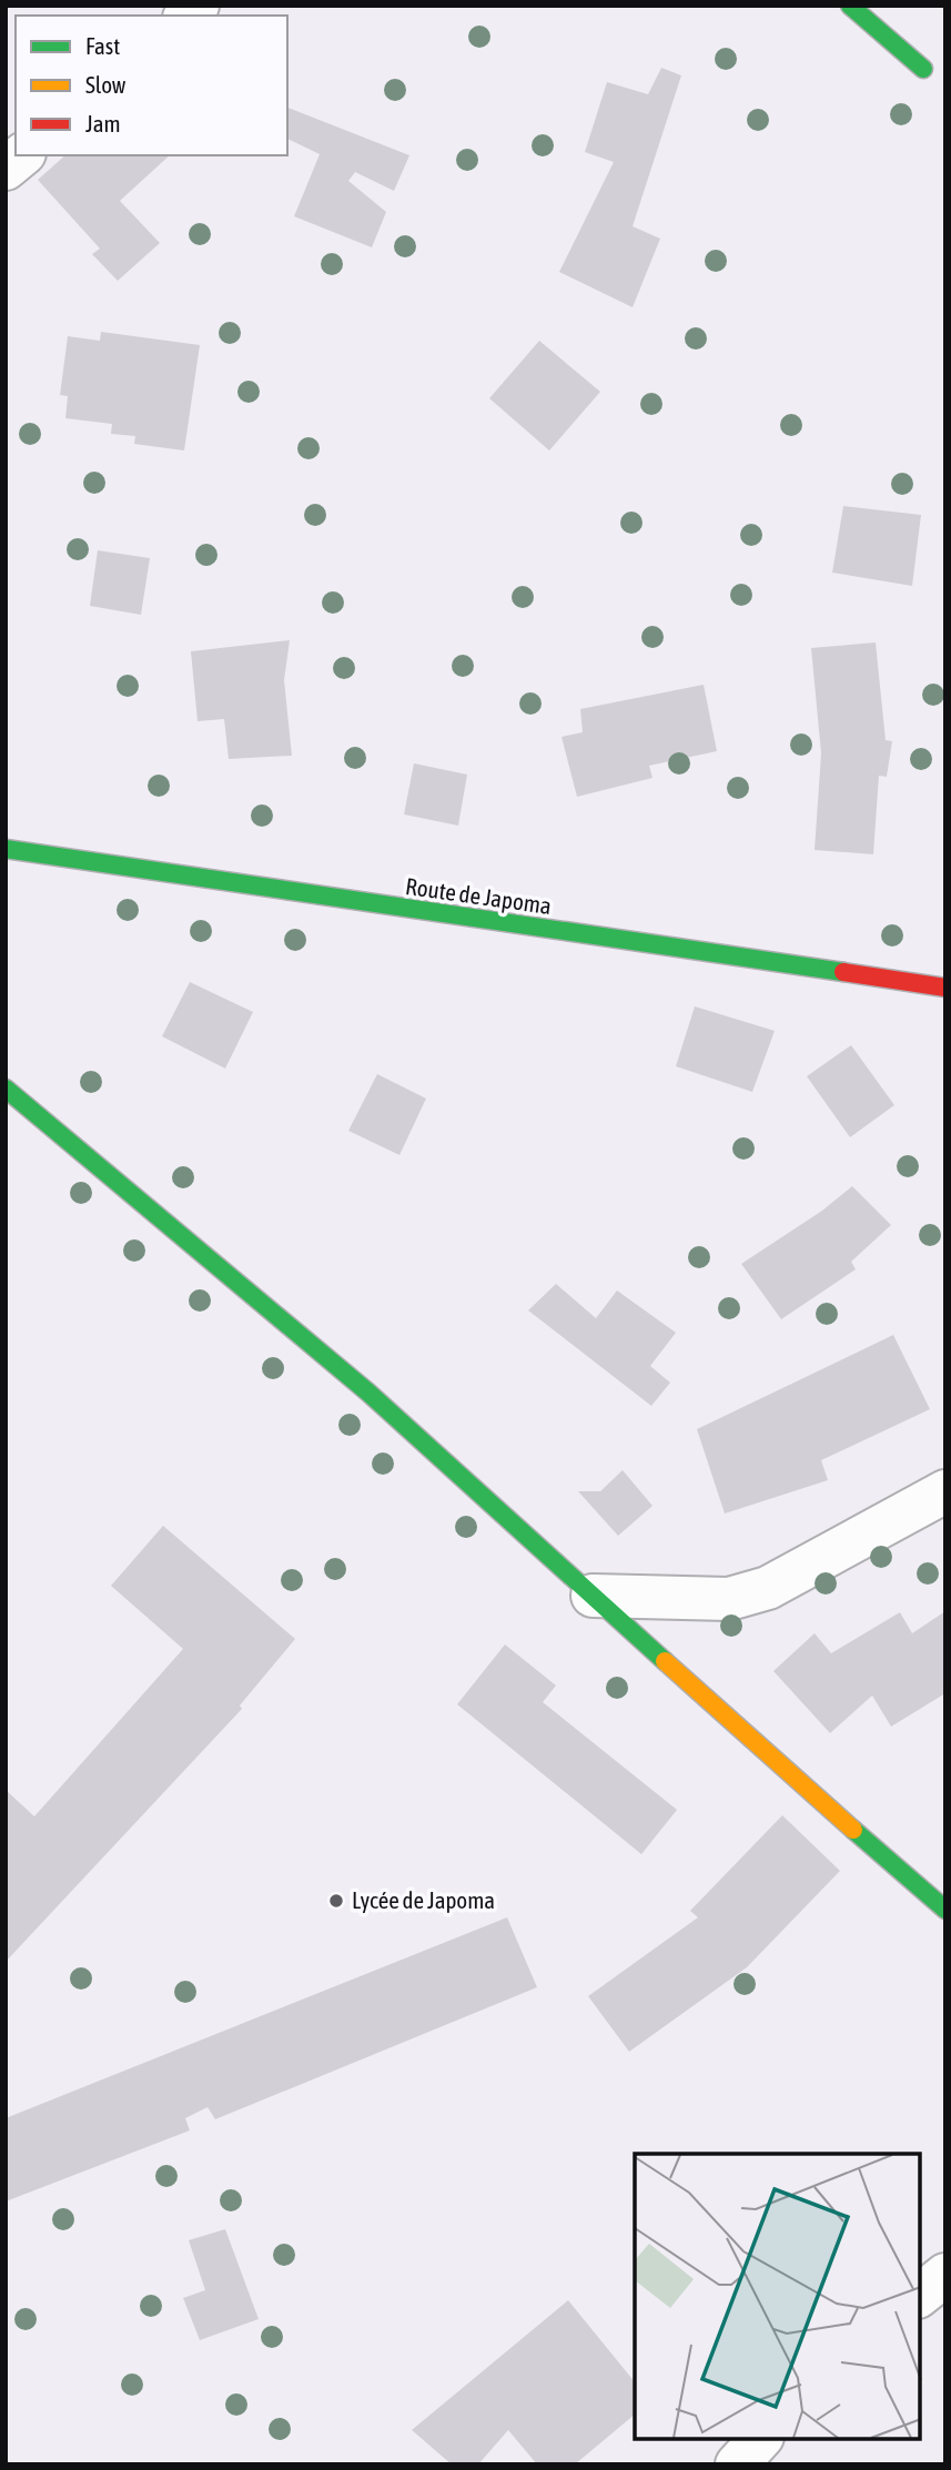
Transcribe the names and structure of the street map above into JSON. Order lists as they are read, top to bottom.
{
  "streets": {
    "street": ["Route de Japoma"]
  },
  "places": ["Lycée de Japoma"],
  "legend": ["Fast", "Slow", "Jam"]
}
